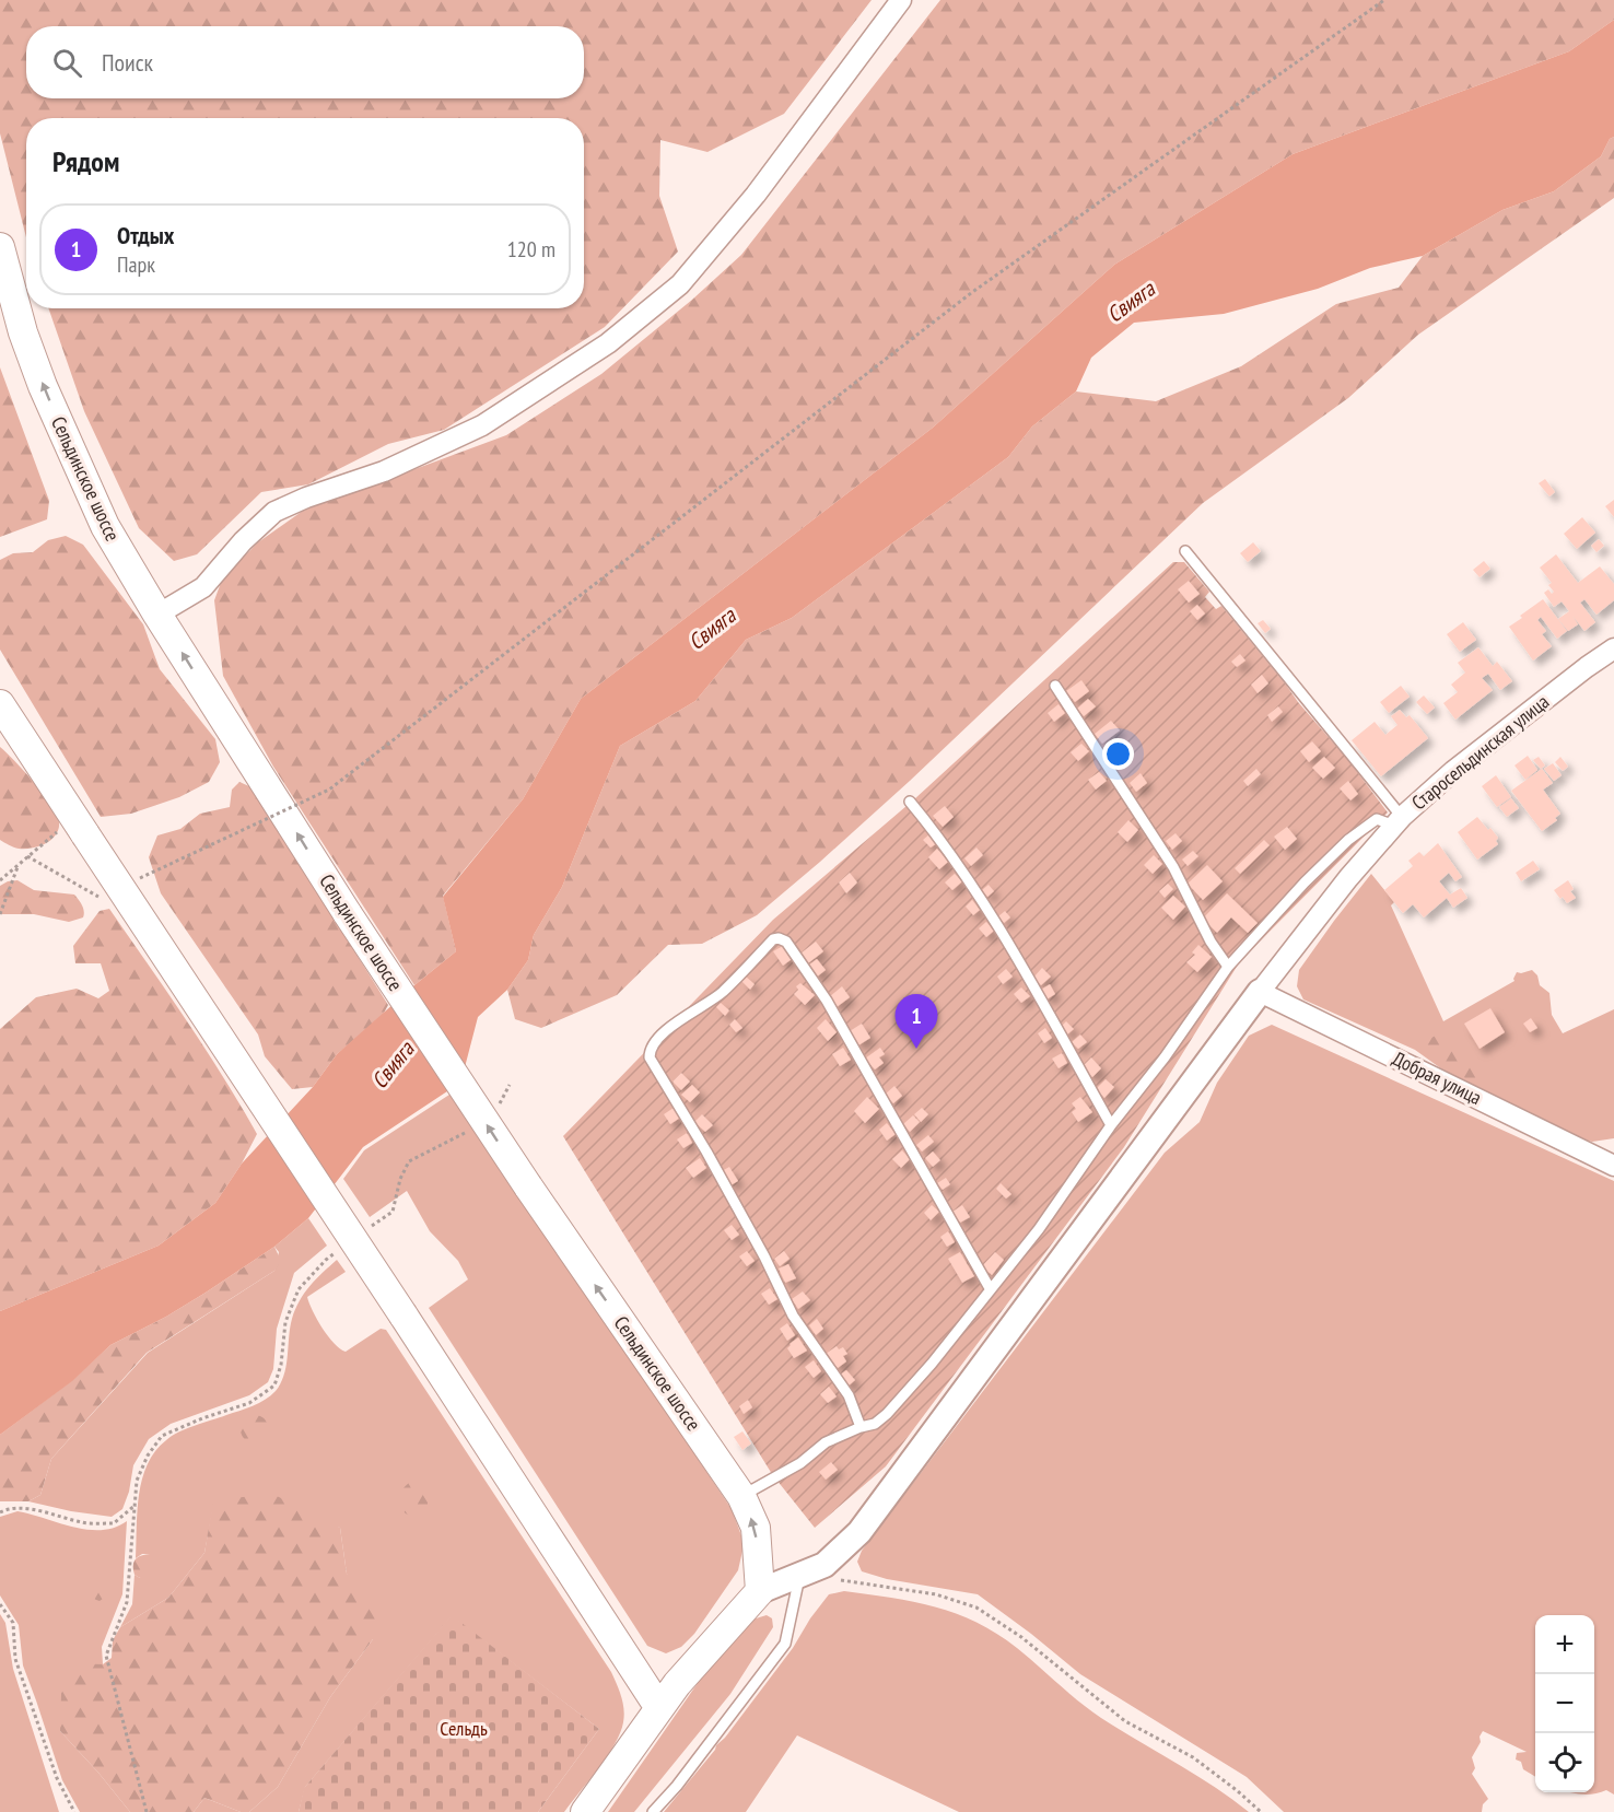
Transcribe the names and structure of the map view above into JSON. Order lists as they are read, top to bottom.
{
  "streets": {
    "main road": ["Сельдинское шоссе"],
    "street": ["Старосельдинская улица", "Добрая улица"]
  },
  "crossings": [
    ["Старосельдинская улица", "Добрая улица"]
  ],
  "water": ["Свияга"],
  "parks": ["Сельдь"],
  "page": {
    "search": "Поиск",
    "heading": "Рядом",
    "list": [
      {
        "mark": "1",
        "name": "Отдых",
        "note": "Парк",
        "value": "120 m"
      }
    ],
    "pins": "1",
    "map_buttons": ["+", "−"]
  }
}
